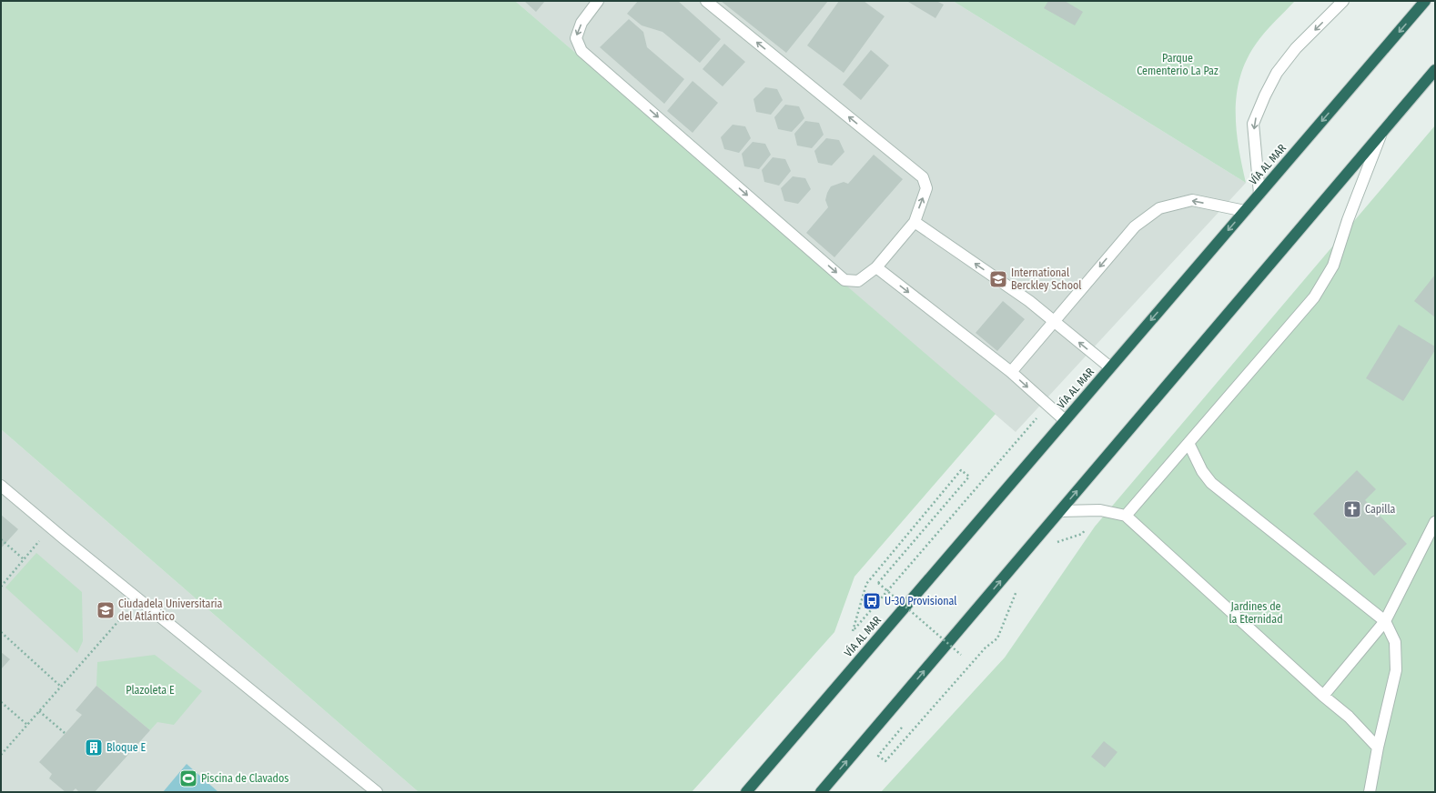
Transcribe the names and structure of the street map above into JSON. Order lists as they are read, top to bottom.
{
  "streets": {
    "highway": ["VÍA AL MAR"]
  },
  "parks": ["Parque Cementerio La Paz", "Jardines de la Eternidad", "Plazoleta E"],
  "places": {
    "school or university": ["International Berckley School", "Ciudadela Universitaria del Atlántico"],
    "church": ["Capilla"],
    "bus stop": ["U-30 Provisional"],
    "building": ["Bloque E"],
    "sports": ["Piscina de Clavados"]
  }
}
